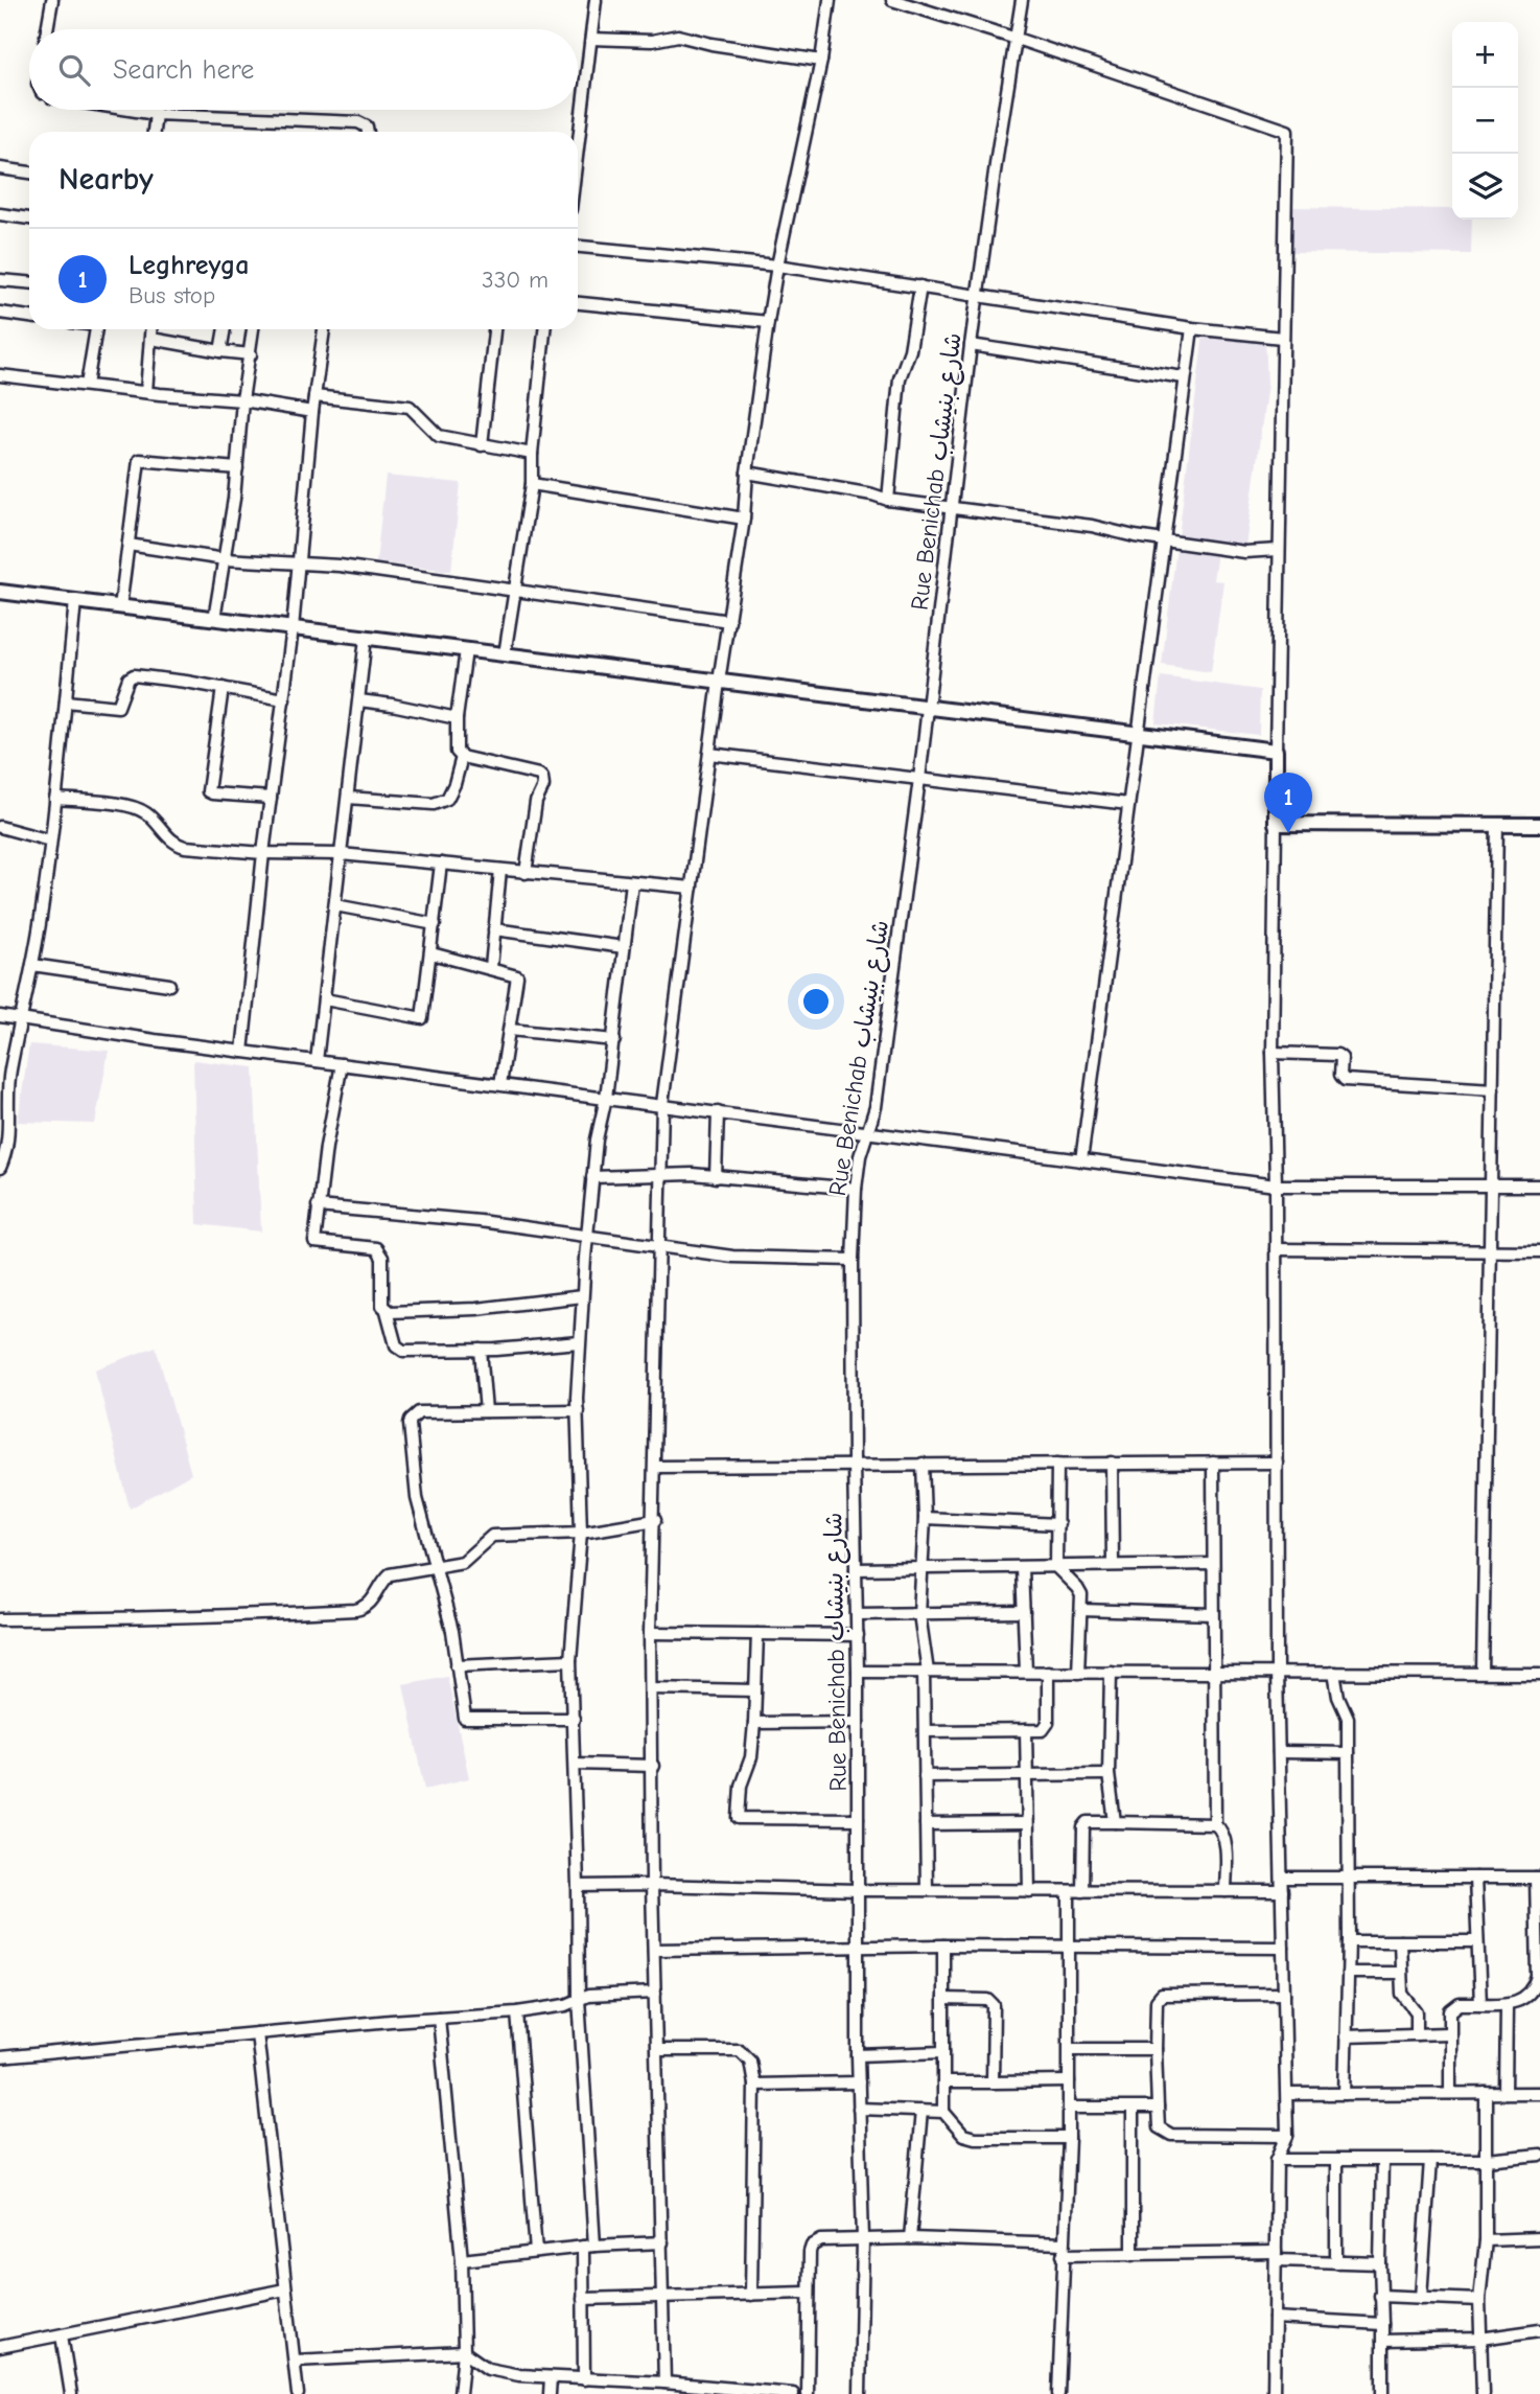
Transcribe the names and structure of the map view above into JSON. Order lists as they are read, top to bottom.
{
  "streets": {
    "street": ["Rue Benichab شارع بنيشاب"]
  },
  "page": {
    "map_buttons": ["+", "−"],
    "search": "Search here",
    "heading": "Nearby",
    "list": [
      {
        "mark": "1",
        "name": "Leghreyga",
        "note": "Bus stop",
        "value": "330 m"
      }
    ],
    "pins": "1"
  }
}
